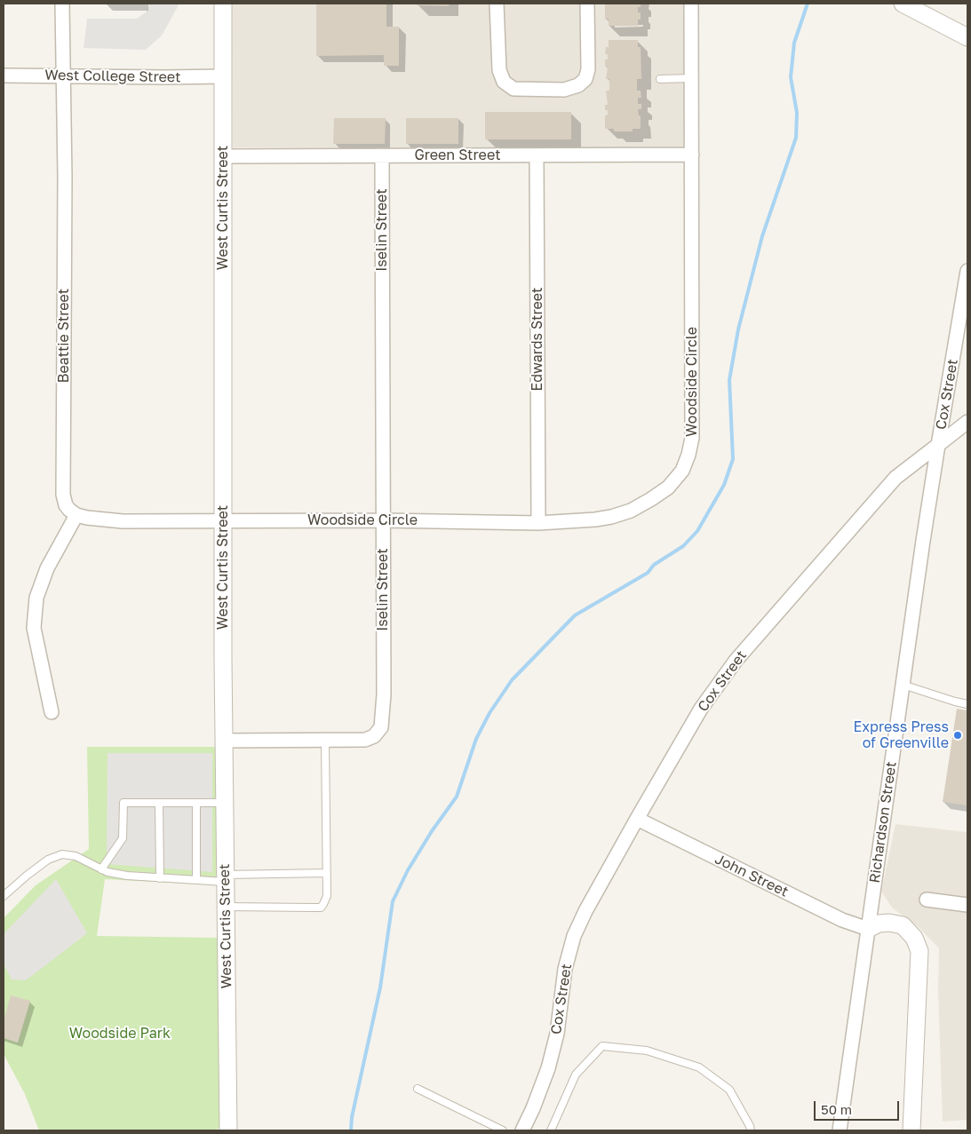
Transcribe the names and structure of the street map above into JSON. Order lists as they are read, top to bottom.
{
  "streets": {
    "street": [
      "West College Street",
      "Green Street",
      "West Curtis Street",
      "Iselin Street",
      "Beattie Street",
      "Edwards Street",
      "Woodside Circle",
      "Cox Street",
      "Richardson Street",
      "John Street"
    ]
  },
  "crossings": [
    ["West College Street", "West Curtis Street"],
    ["West College Street", "Beattie Street"],
    ["Green Street", "West Curtis Street"],
    ["Green Street", "Iselin Street"],
    ["Green Street", "Edwards Street"],
    ["Green Street", "Woodside Circle"],
    ["West Curtis Street", "Iselin Street"],
    ["West Curtis Street", "Woodside Circle"],
    ["Iselin Street", "Woodside Circle"],
    ["Edwards Street", "Woodside Circle"],
    ["Cox Street", "Richardson Street"],
    ["Cox Street", "John Street"],
    ["Richardson Street", "John Street"]
  ],
  "parks": ["Woodside Park"],
  "places": ["Express Press of Greenville"],
  "scale_bar": "50 m"
}
